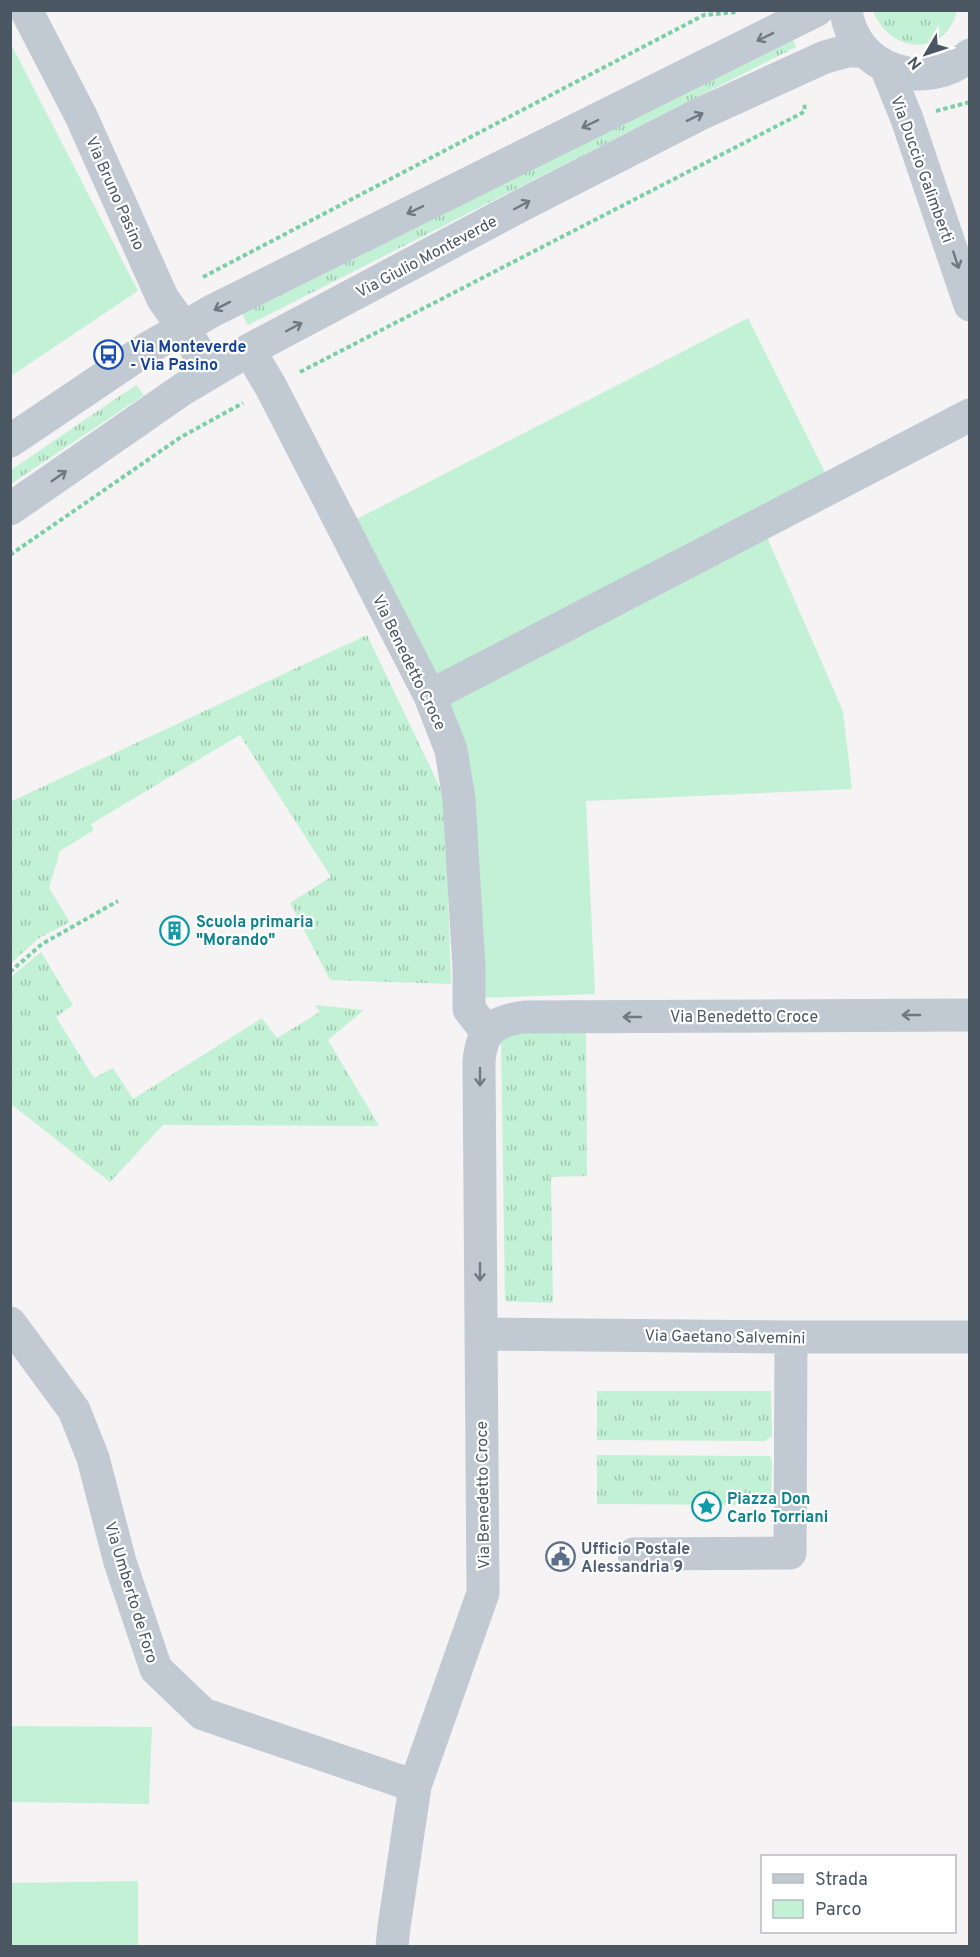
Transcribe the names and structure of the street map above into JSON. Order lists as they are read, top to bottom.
{
  "streets": {
    "street": [
      "Via Duccio Galimberti",
      "Via Bruno Pasino",
      "Via Giulio Monteverde",
      "Via Benedetto Croce",
      "Via Gaetano Salvemini",
      "Via Umberto de Foro"
    ]
  },
  "crossings": [
    ["Via Duccio Galimberti", "Via Giulio Monteverde"],
    ["Via Bruno Pasino", "Via Giulio Monteverde"],
    ["Via Giulio Monteverde", "Via Benedetto Croce"],
    ["Via Benedetto Croce", "Via Gaetano Salvemini"],
    ["Via Benedetto Croce", "Via Umberto de Foro"]
  ],
  "one_way": ["Via Duccio Galimberti"],
  "places": {
    "bus stop": ["Via Monteverde - Via Pasino"],
    "building": ["Scuola primaria \"Morando\""],
    "place": ["Piazza Don Carlo Torriani"],
    "public building": ["Ufficio Postale Alessandria 9"]
  },
  "legend": ["Strada", "Parco"],
  "north": "bottom left"
}
